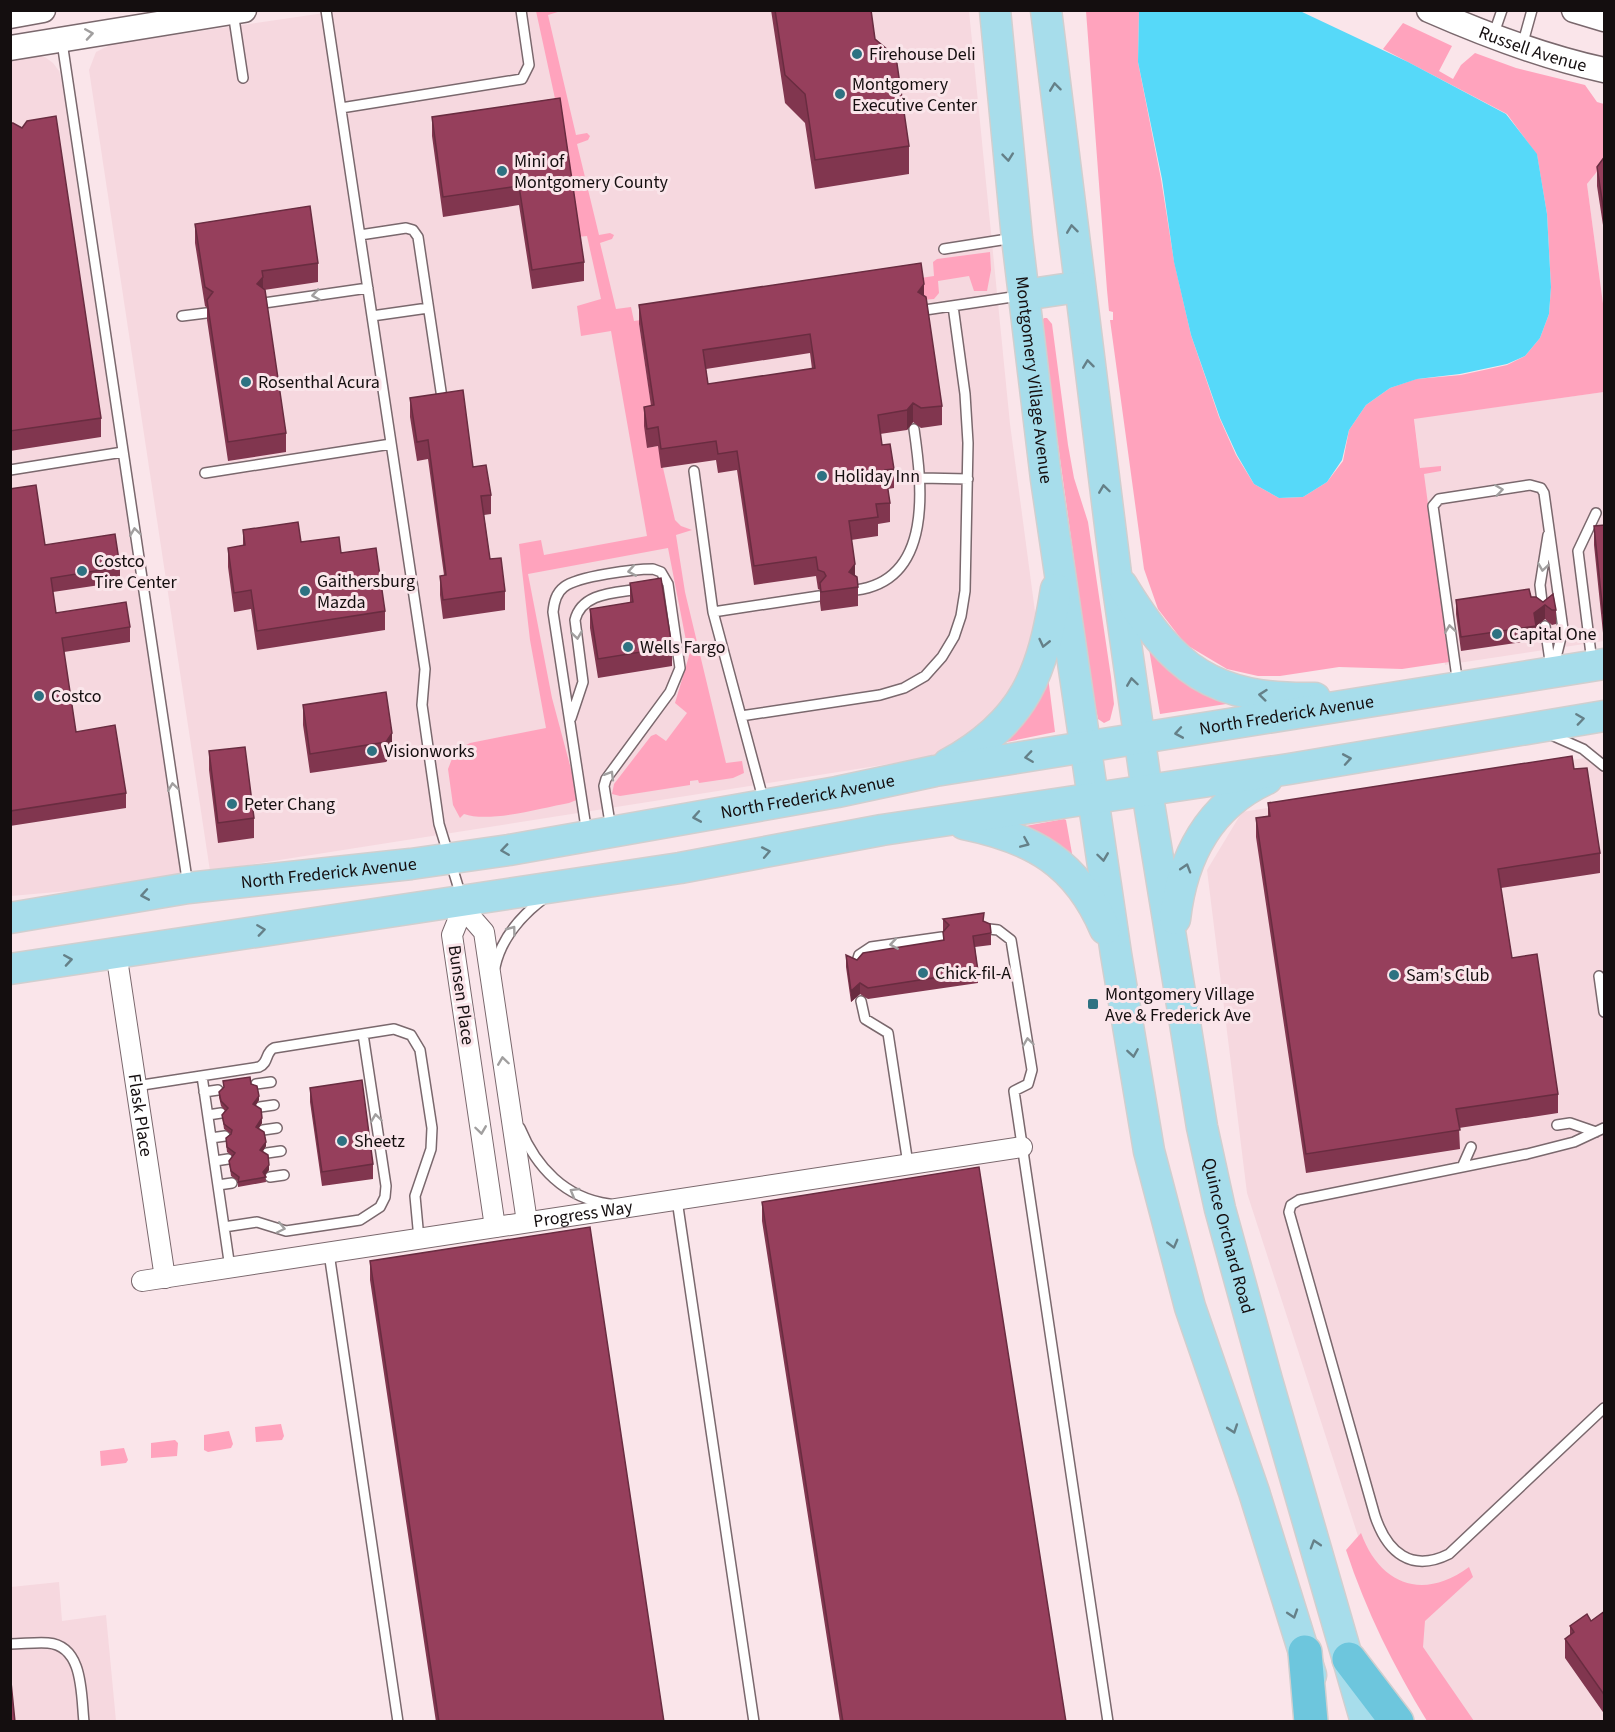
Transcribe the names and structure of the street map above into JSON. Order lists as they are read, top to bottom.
{
  "streets": {
    "main road": ["Montgomery Village Avenue", "North Frederick Avenue", "Quince Orchard Road"],
    "street": [
      "Russell Avenue",
      "Bunsen Place",
      "Flask Place",
      "Progress Way"
    ]
  },
  "crossings": [
    ["Montgomery Village Avenue", "North Frederick Avenue"],
    ["North Frederick Avenue", "Quince Orchard Road"],
    ["Bunsen Place", "Progress Way"],
    ["Flask Place", "Progress Way"]
  ],
  "places": {
    "other": [
      "Firehouse Deli",
      "Montgomery Executive Center",
      "Mini of Montgomery County",
      "Rosenthal Acura",
      "Holiday Inn",
      "Costco Tire Center",
      "Gaithersburg Mazda",
      "Capital One",
      "Wells Fargo",
      "Costco",
      "Visionworks",
      "Peter Chang",
      "Chick-fil-A",
      "Sam's Club",
      "Sheetz"
    ],
    "transit": ["Montgomery Village Ave & Frederick Ave"]
  }
}
